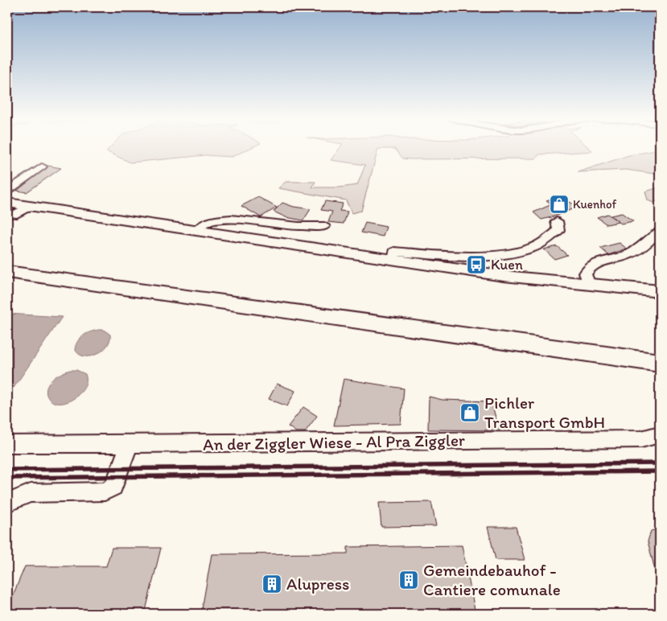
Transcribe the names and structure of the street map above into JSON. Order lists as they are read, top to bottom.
{
  "streets": {
    "street": ["An der Ziggler Wiese - Al Pra Ziggler"]
  },
  "places": {
    "shop": ["Kuenhof", "Pichler Transport GmbH"],
    "bus stop": ["Kuen"],
    "building": ["Gemeindebauhof - Cantiere comunale", "Alupress"]
  }
}
